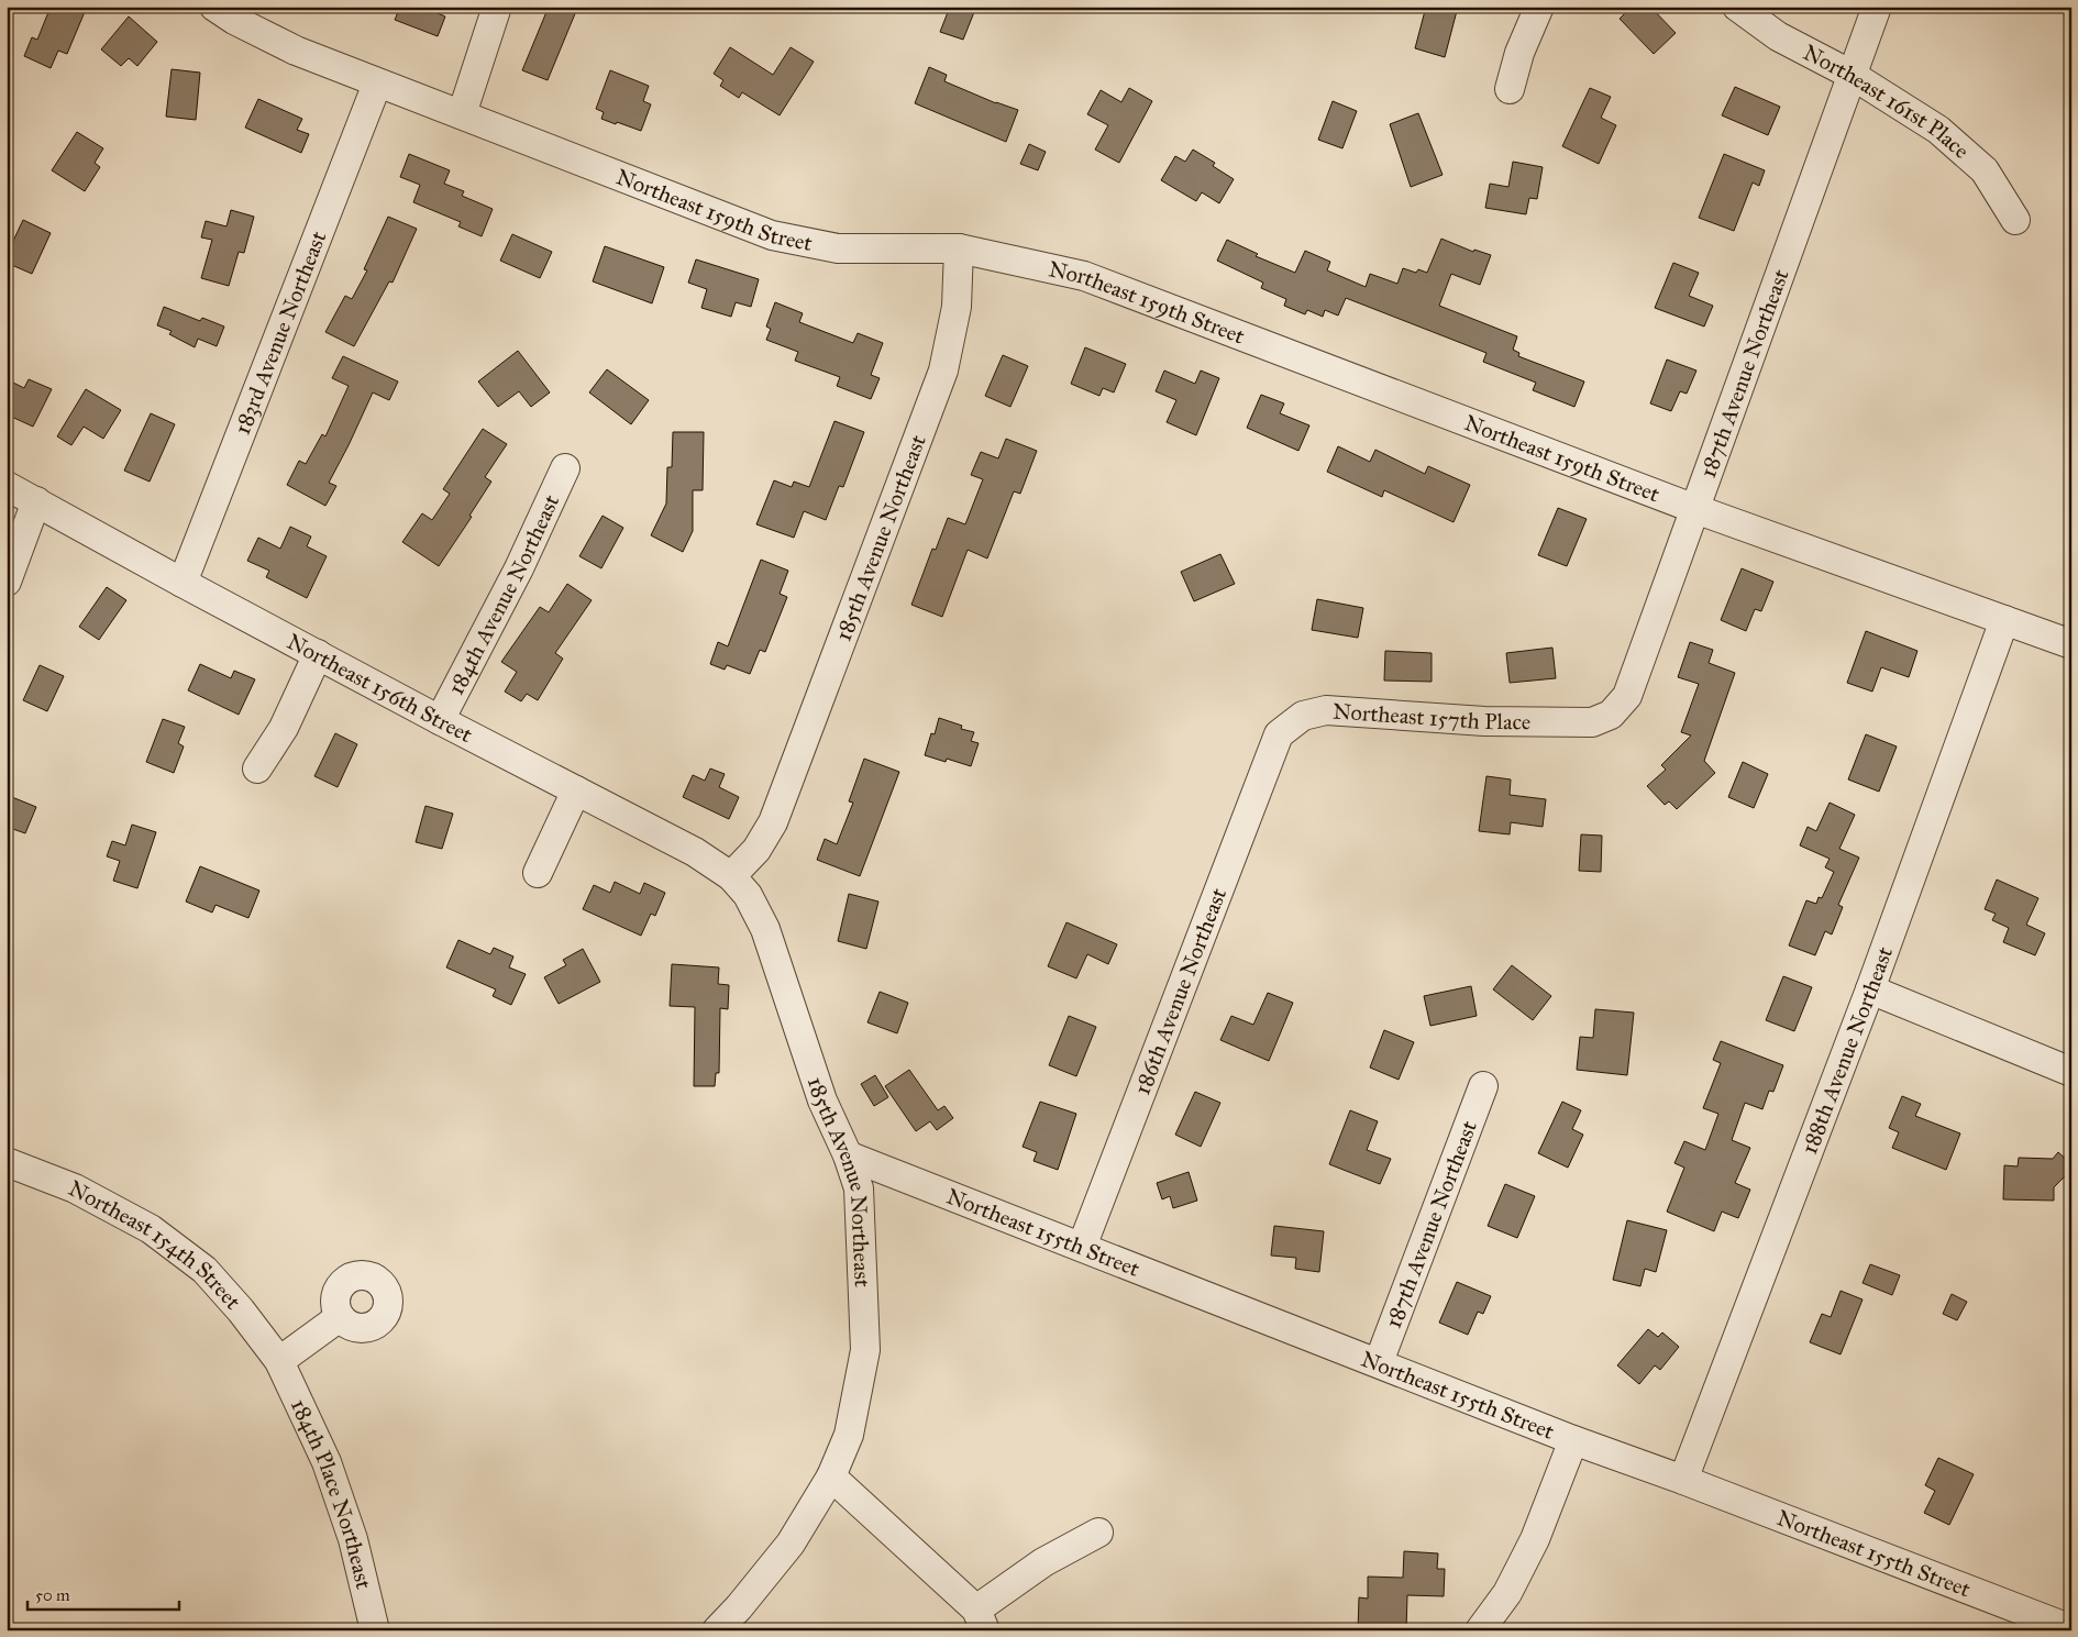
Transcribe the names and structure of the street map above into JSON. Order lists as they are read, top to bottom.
{
  "streets": {
    "street": [
      "Northeast 161st Place",
      "Northeast 159th Street",
      "183rd Avenue Northeast",
      "187th Avenue Northeast",
      "185th Avenue Northeast",
      "184th Avenue Northeast",
      "Northeast 156th Street",
      "Northeast 157th Place",
      "186th Avenue Northeast",
      "188th Avenue Northeast",
      "Northeast 155th Street",
      "Northeast 154th Street",
      "184th Place Northeast"
    ]
  },
  "crossings": [
    ["Northeast 161st Place", "187th Avenue Northeast"],
    ["Northeast 159th Street", "183rd Avenue Northeast"],
    ["Northeast 159th Street", "187th Avenue Northeast"],
    ["Northeast 159th Street", "185th Avenue Northeast"],
    ["Northeast 159th Street", "188th Avenue Northeast"],
    ["183rd Avenue Northeast", "Northeast 156th Street"],
    ["187th Avenue Northeast", "Northeast 157th Place"],
    ["187th Avenue Northeast", "Northeast 155th Street"],
    ["185th Avenue Northeast", "Northeast 156th Street"],
    ["185th Avenue Northeast", "Northeast 155th Street"],
    ["184th Avenue Northeast", "Northeast 156th Street"],
    ["Northeast 157th Place", "186th Avenue Northeast"],
    ["186th Avenue Northeast", "Northeast 155th Street"],
    ["188th Avenue Northeast", "Northeast 155th Street"],
    ["Northeast 154th Street", "184th Place Northeast"]
  ],
  "scale_bar": "50 m"
}
